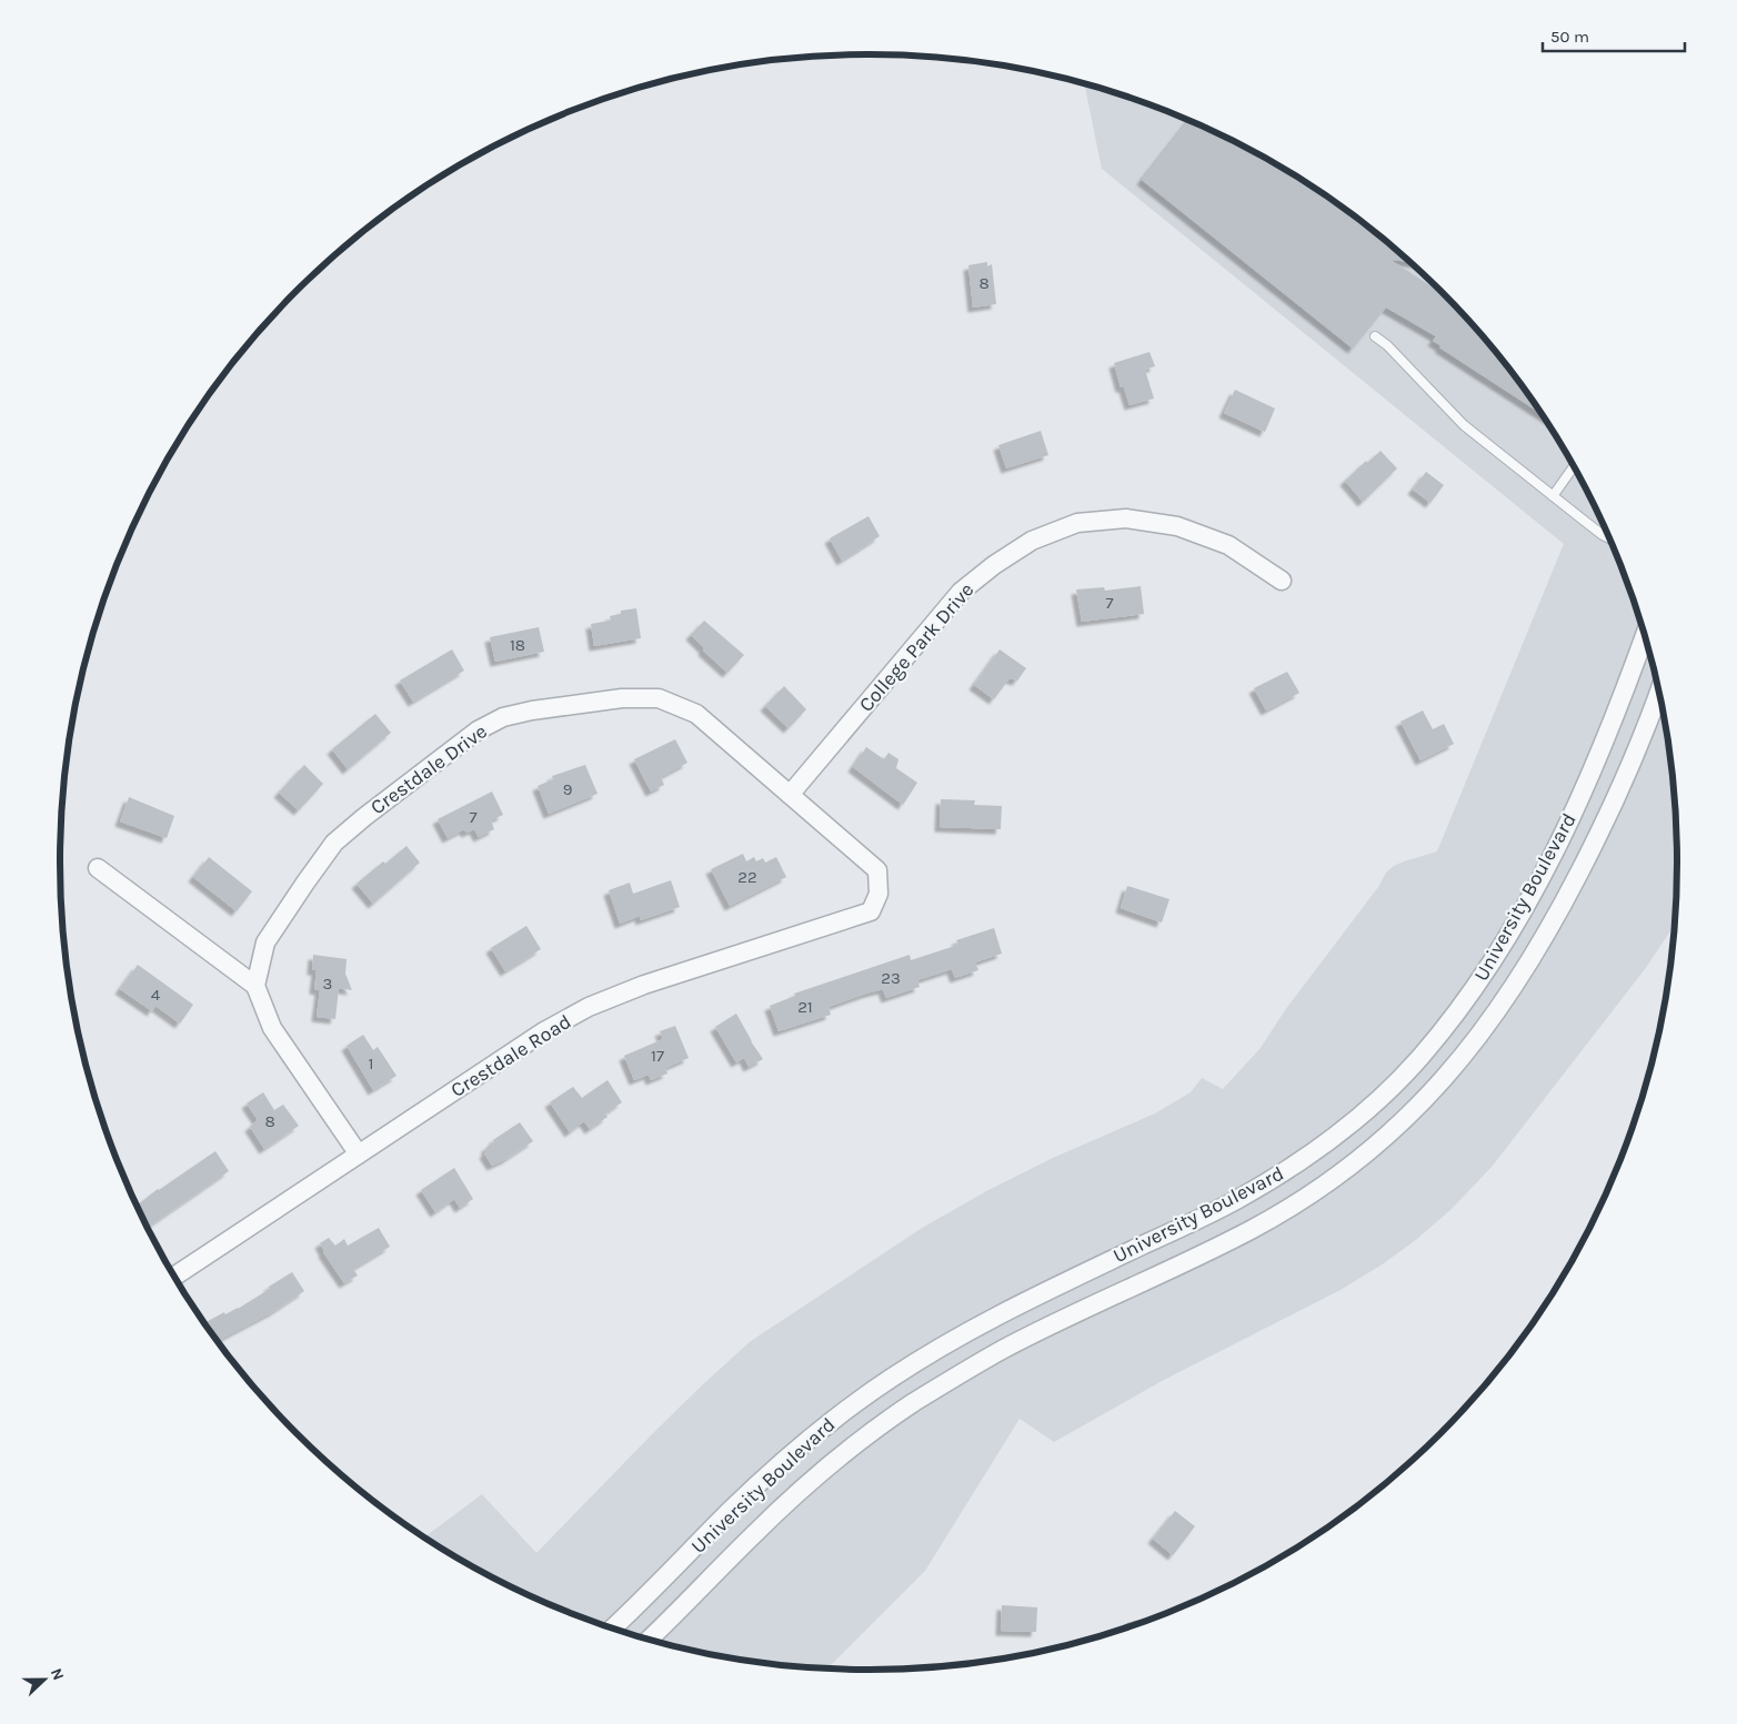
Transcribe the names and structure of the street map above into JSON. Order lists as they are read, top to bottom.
{
  "streets": {
    "street": [
      "College Park Drive",
      "Crestdale Drive",
      "University Boulevard",
      "Crestdale Road"
    ]
  },
  "crossings": [
    ["College Park Drive", "Crestdale Drive"],
    ["Crestdale Drive", "Crestdale Road"]
  ],
  "house_numbers": [
    "8",
    "7",
    "18",
    "9",
    "7",
    "22",
    "23",
    "3",
    "4",
    "21",
    "17",
    "1",
    "8"
  ],
  "scale_bar": "50 m",
  "north": "right"
}
